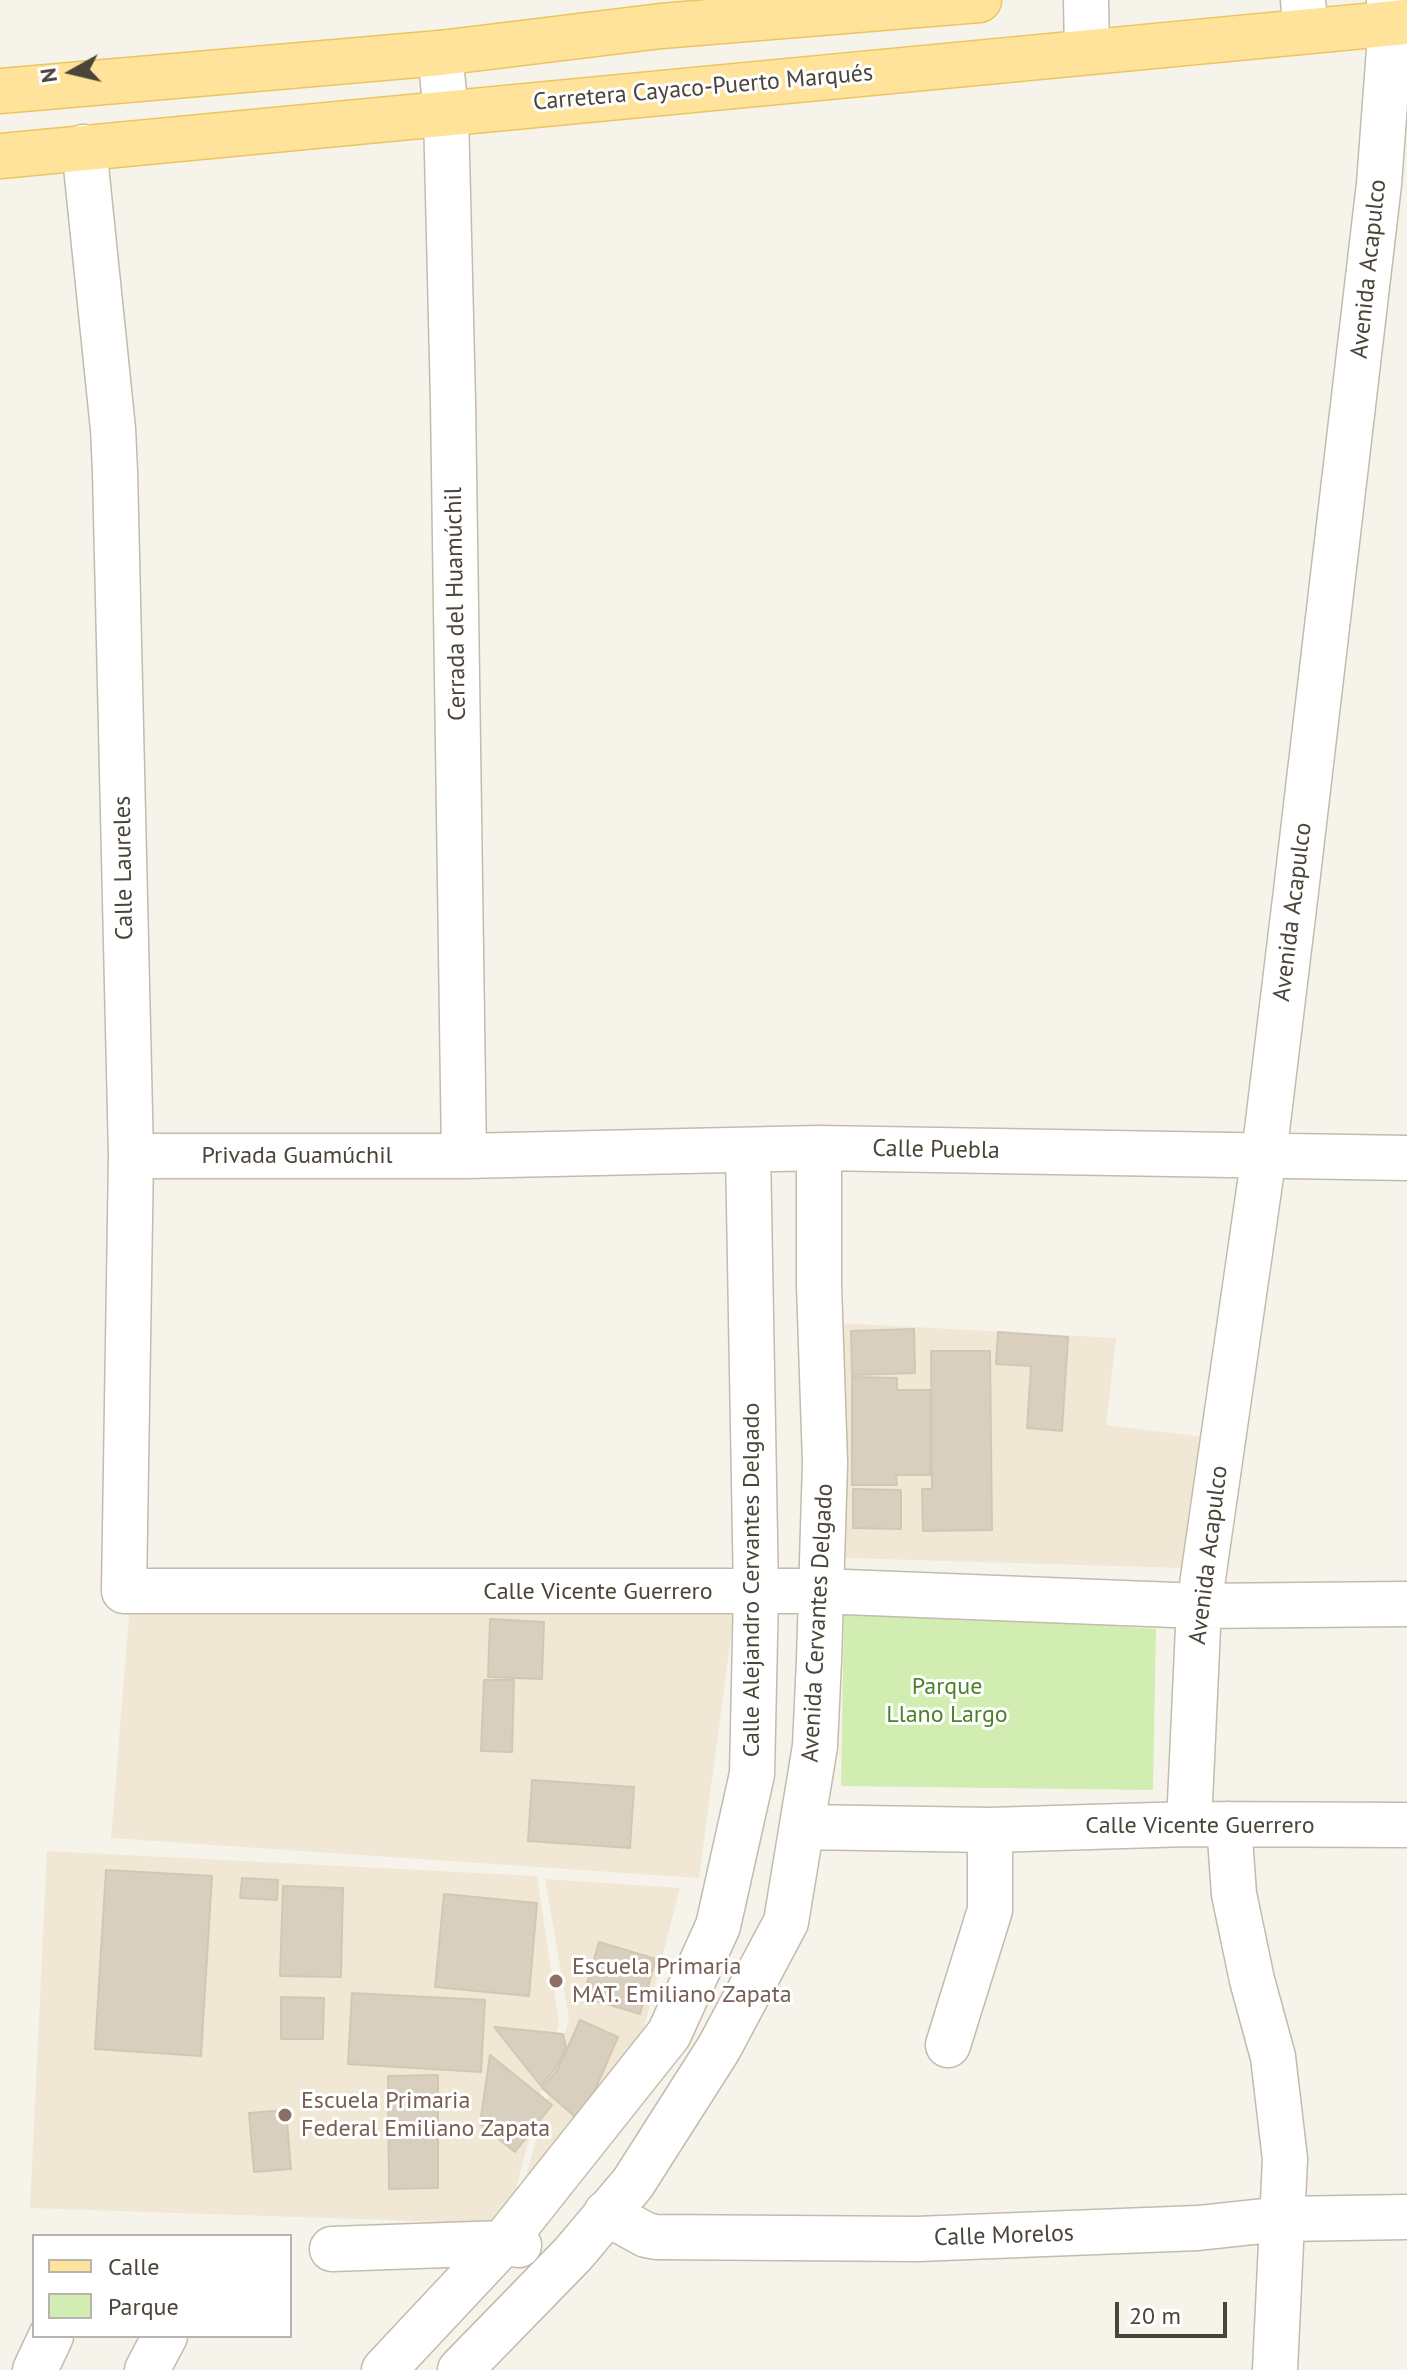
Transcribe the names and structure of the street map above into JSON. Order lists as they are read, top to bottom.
{
  "streets": {
    "main road": ["Carretera Cayaco-Puerto Marqués"],
    "street": [
      "Avenida Acapulco",
      "Cerrada del Huamúchil",
      "Calle Laureles",
      "Calle Puebla",
      "Privada Guamúchil",
      "Calle Alejandro Cervantes Delgado",
      "Calle Vicente Guerrero",
      "Avenida Cervantes Delgado",
      "Calle Morelos"
    ]
  },
  "crossings": [
    ["Carretera Cayaco-Puerto Marqués", "Avenida Acapulco"],
    ["Carretera Cayaco-Puerto Marqués", "Cerrada del Huamúchil"],
    ["Carretera Cayaco-Puerto Marqués", "Calle Laureles"],
    ["Avenida Acapulco", "Calle Puebla"],
    ["Avenida Acapulco", "Calle Vicente Guerrero"],
    ["Avenida Acapulco", "Calle Morelos"],
    ["Cerrada del Huamúchil", "Calle Puebla"],
    ["Cerrada del Huamúchil", "Privada Guamúchil"],
    ["Calle Laureles", "Privada Guamúchil"],
    ["Calle Laureles", "Calle Vicente Guerrero"],
    ["Calle Puebla", "Privada Guamúchil"],
    ["Calle Puebla", "Calle Alejandro Cervantes Delgado"],
    ["Calle Puebla", "Avenida Cervantes Delgado"],
    ["Calle Alejandro Cervantes Delgado", "Calle Vicente Guerrero"],
    ["Calle Vicente Guerrero", "Avenida Cervantes Delgado"],
    ["Avenida Cervantes Delgado", "Calle Morelos"]
  ],
  "parks": ["Parque Llano Largo"],
  "places": ["Escuela Primaria MAT. Emiliano Zapata", "Escuela Primaria Federal Emiliano Zapata"],
  "legend": ["Calle", "Parque"],
  "scale_bar": "20 m",
  "north": "left"
}
